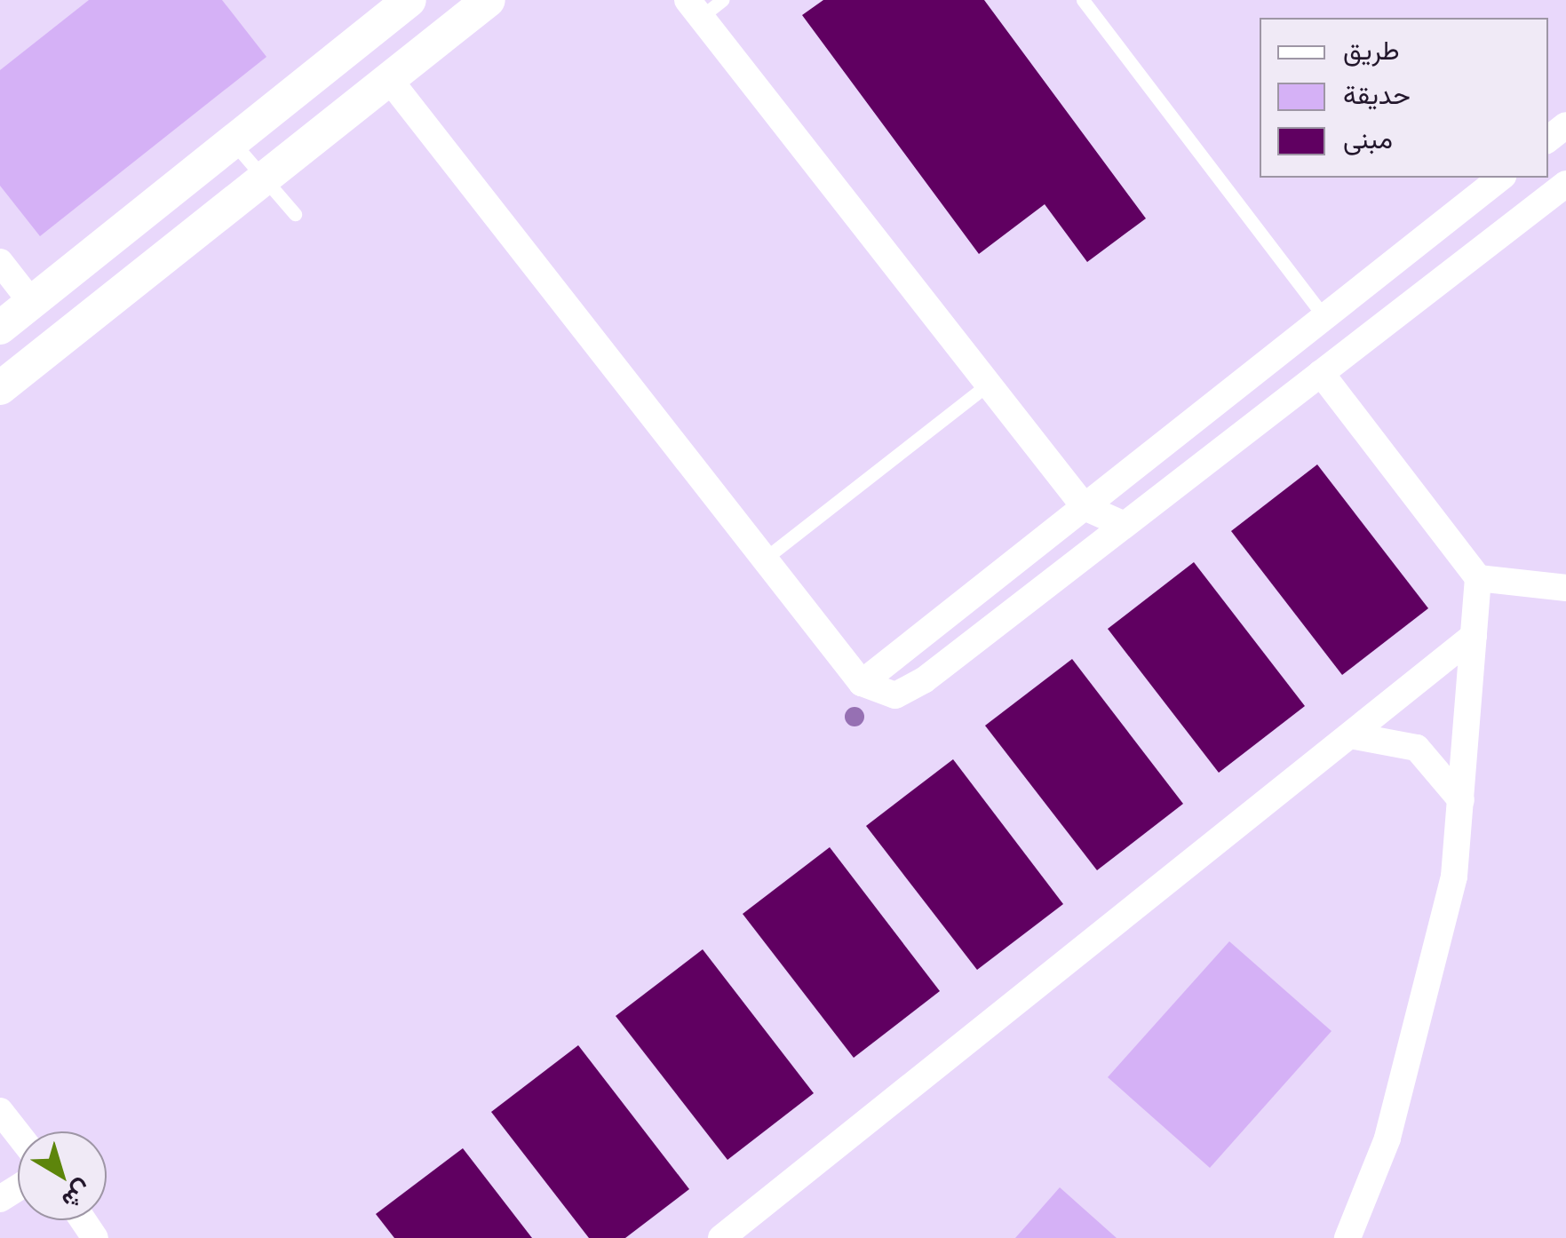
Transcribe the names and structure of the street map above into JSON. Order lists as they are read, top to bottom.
{
  "legend": ["طريق", "حديقة", "مبنى"],
  "north": "bottom right"
}
